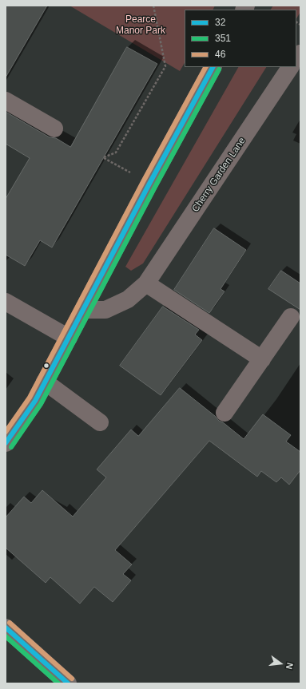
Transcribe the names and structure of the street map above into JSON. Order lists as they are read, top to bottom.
{
  "streets": {
    "street": ["Cherry Garden Lane"]
  },
  "parks": ["Pearce Manor Park"],
  "lines": ["transit line 32", "transit line 46", "transit line 351"],
  "legend": ["32", "351", "46"],
  "north": "right"
}
